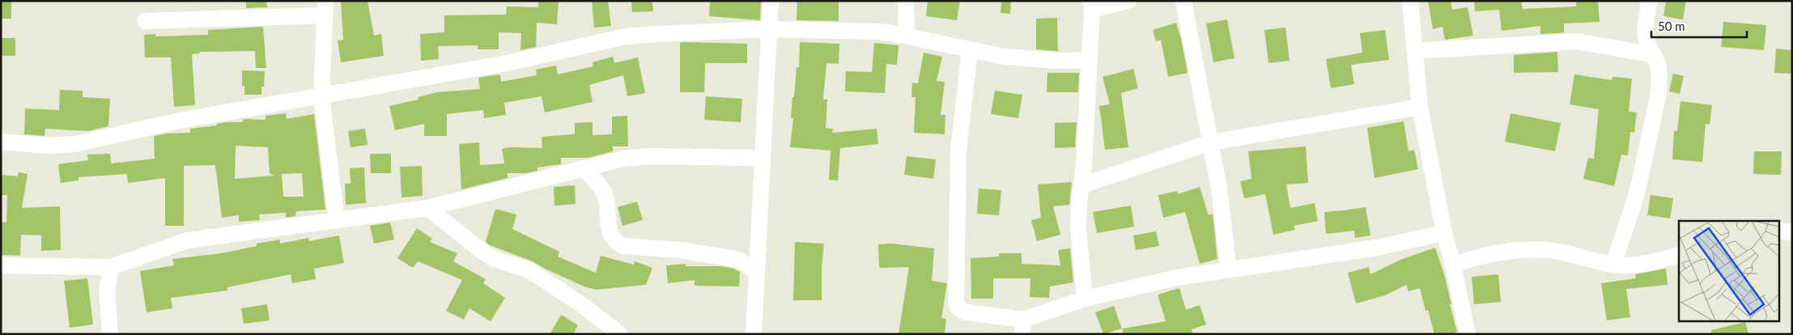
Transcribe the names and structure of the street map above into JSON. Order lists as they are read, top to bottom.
{
  "scale_bar": "50 m"
}
